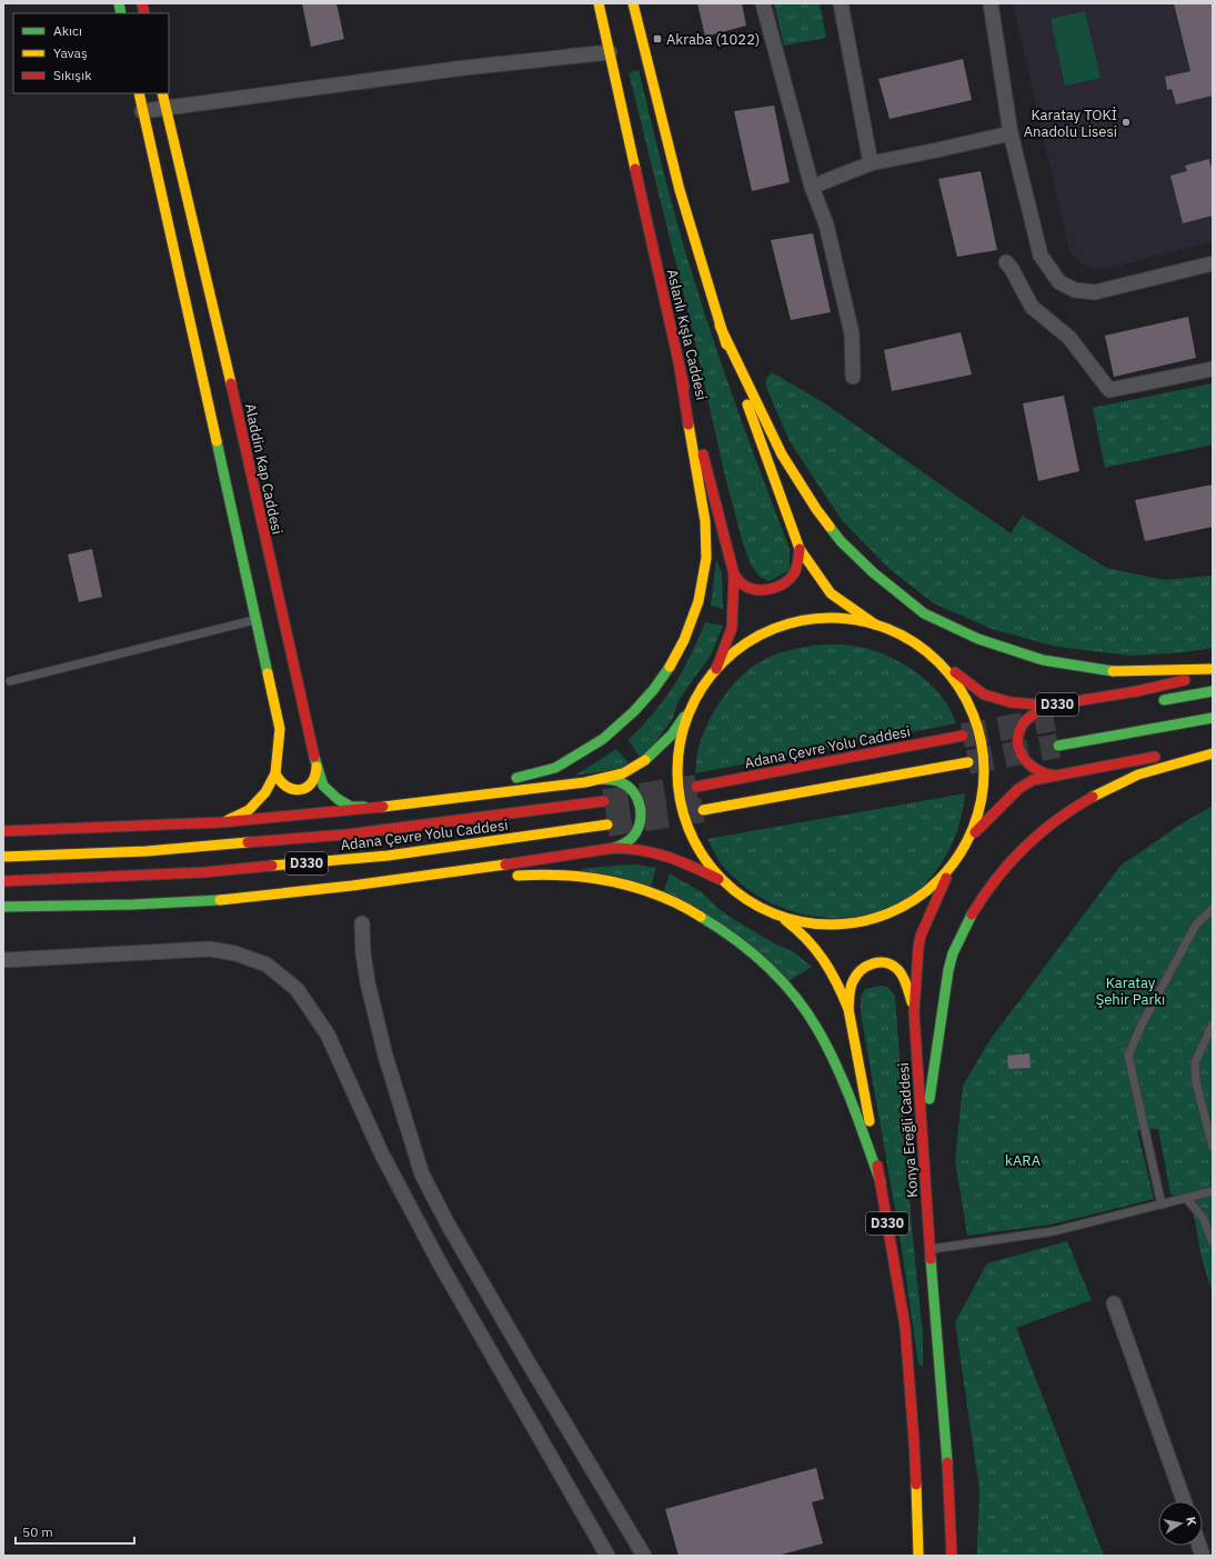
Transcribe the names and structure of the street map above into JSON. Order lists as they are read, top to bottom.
{
  "streets": {
    "main road": [
      "Aslanlı Kışla Caddesi",
      "Aladdin Kap Caddesi",
      "D330",
      "Adana Çevre Yolu Caddesi",
      "Konya Ereğli Caddesi"
    ]
  },
  "crossings": [
    ["D330", "Konya Ereğli Caddesi"]
  ],
  "parks": ["Karatay Şehir Parkı", "kARA"],
  "places": {
    "transit": ["Akraba (1022)"],
    "other": ["Karatay TOKİ Anadolu Lisesi"]
  },
  "legend": ["Akıcı", "Yavaş", "Sıkışık"],
  "scale_bar": "50 m",
  "north": "right"
}
